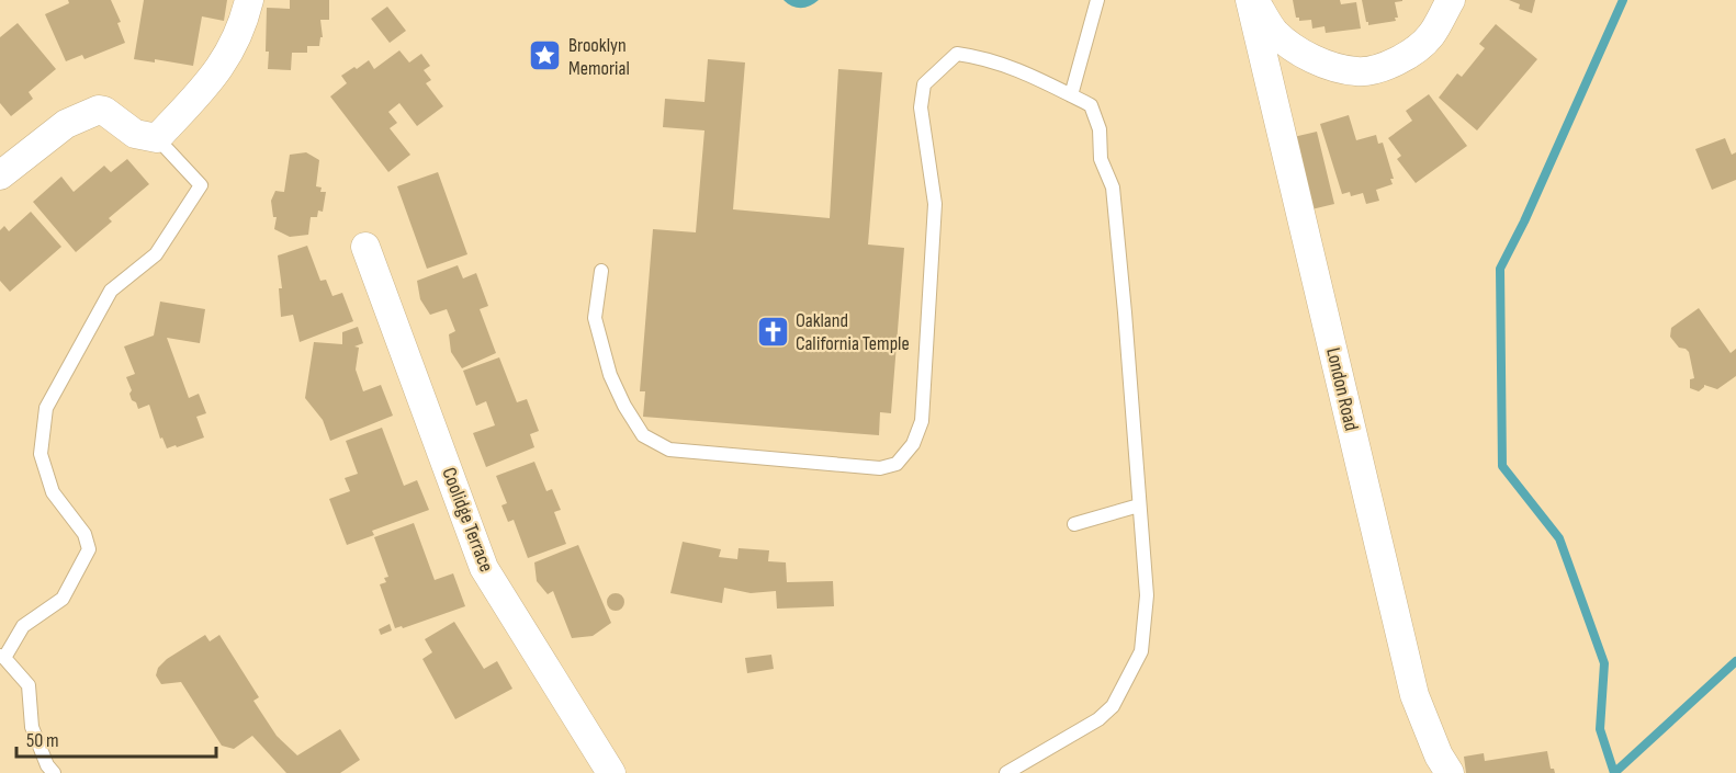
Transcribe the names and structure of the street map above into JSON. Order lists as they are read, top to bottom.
{
  "streets": {
    "street": ["London Road", "Coolidge Terrace"]
  },
  "places": {
    "place": ["Brooklyn Memorial"],
    "church": ["Oakland California Temple"]
  },
  "scale_bar": "50 m"
}
